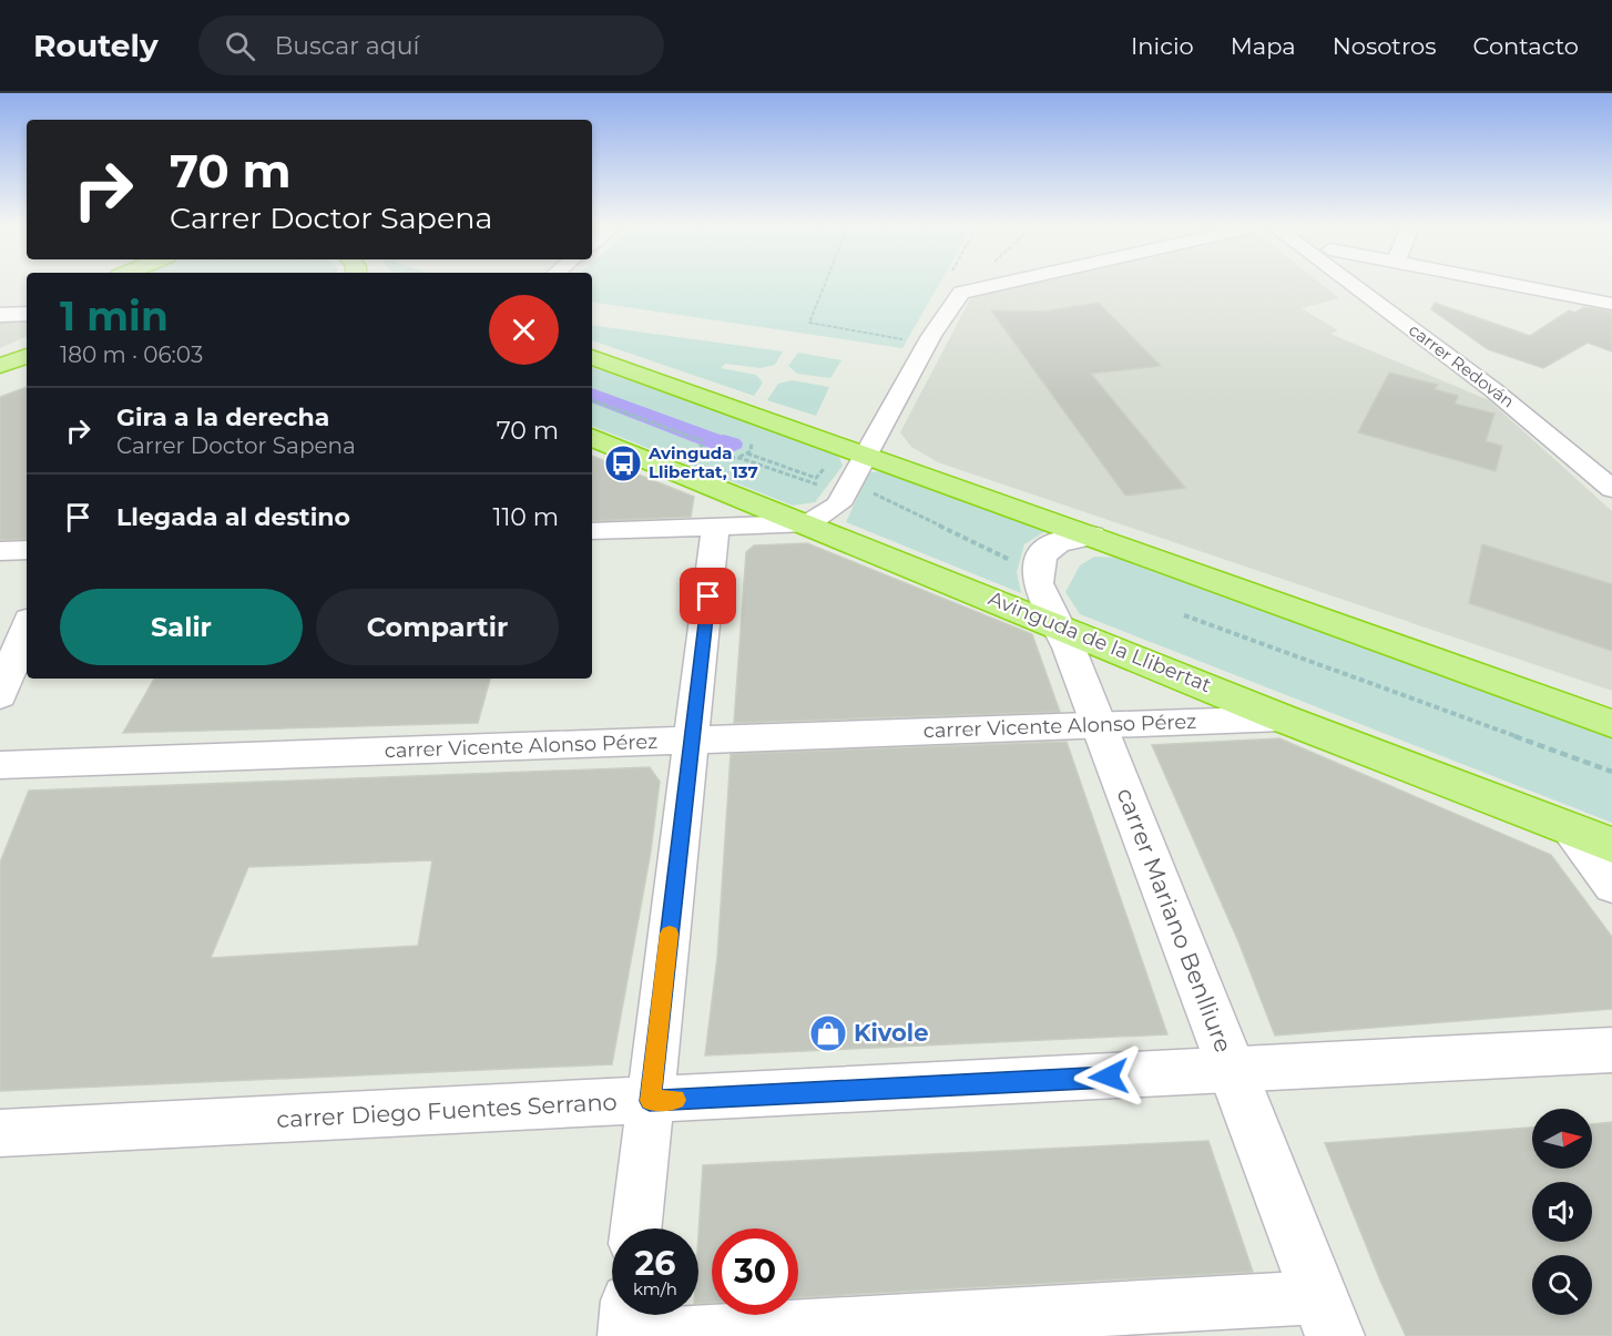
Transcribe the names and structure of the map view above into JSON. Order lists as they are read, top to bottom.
{
  "streets": {
    "highway": ["Avinguda de la Llibertat"],
    "street": [
      "carrer Redován",
      "carrer Vicente Alonso Pérez",
      "carrer Mariano Benlliure",
      "carrer Diego Fuentes Serrano"
    ]
  },
  "crossings": [
    ["Avinguda de la Llibertat", "carrer Vicente Alonso Pérez"],
    ["Avinguda de la Llibertat", "carrer Mariano Benlliure"],
    ["carrer Vicente Alonso Pérez", "carrer Mariano Benlliure"],
    ["carrer Mariano Benlliure", "carrer Diego Fuentes Serrano"]
  ],
  "places": {
    "bus stop": ["Avinguda Llibertat, 137"],
    "shop": ["Kivole"]
  },
  "north": "right",
  "page": {
    "header": "Routely",
    "search": "Buscar aquí",
    "nav": [
      "Inicio",
      "Mapa",
      "Nosotros",
      "Contacto"
    ],
    "turn": ["70 m", "Carrer Doctor Sapena"],
    "heading": ["1 min", "180 m · 06:03"],
    "list": [
      {
        "name": "Gira a la derecha",
        "note": "Carrer Doctor Sapena",
        "value": "70 m"
      },
      {
        "name": "Llegada al destino",
        "value": "110 m"
      }
    ],
    "buttons": ["Salir", "Compartir"],
    "speed": "26 km/h",
    "limit": "30"
  }
}
